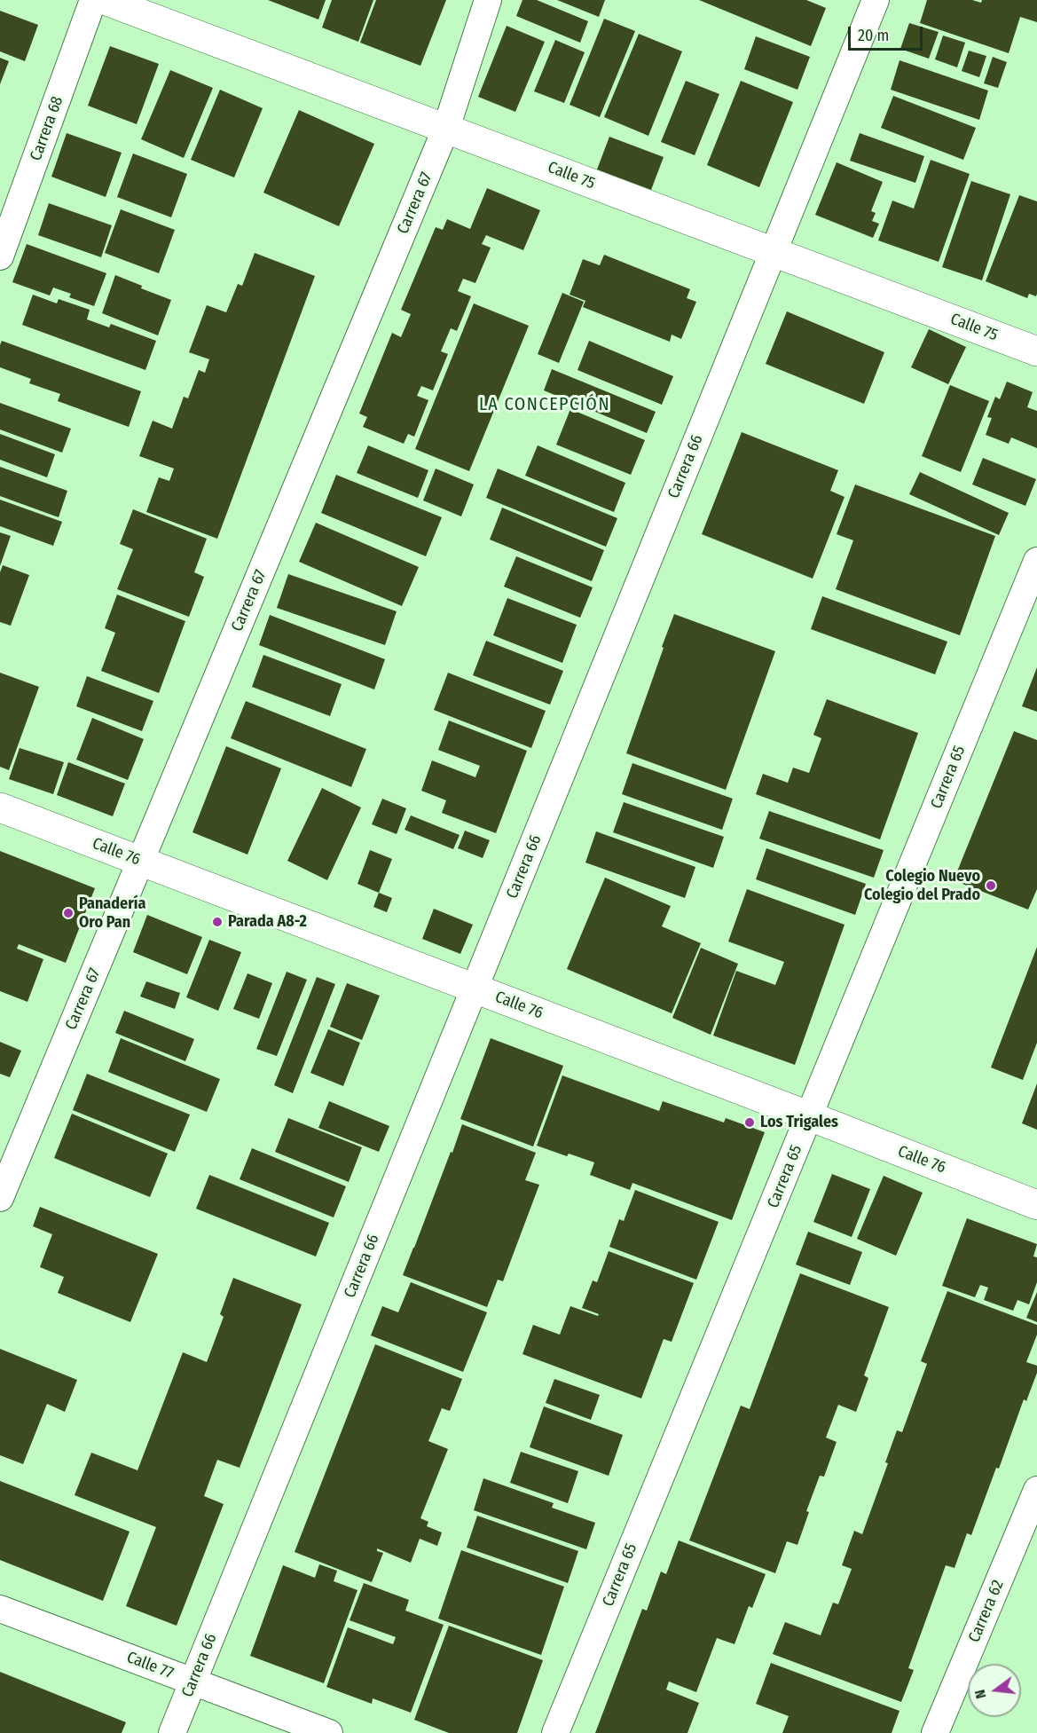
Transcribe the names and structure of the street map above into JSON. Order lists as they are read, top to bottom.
{
  "streets": {
    "street": [
      "Carrera 68",
      "Calle 75",
      "Carrera 67",
      "Carrera 66",
      "Carrera 65",
      "Calle 76",
      "Carrera 62",
      "Calle 77"
    ]
  },
  "crossings": [
    ["Calle 75", "Carrera 67"],
    ["Calle 75", "Carrera 66"],
    ["Carrera 67", "Calle 76"],
    ["Carrera 66", "Calle 76"],
    ["Carrera 66", "Calle 77"],
    ["Carrera 65", "Calle 76"]
  ],
  "districts": ["LA CONCEPCIÓN"],
  "places": [
    "Colegio Nuevo Colegio del Prado",
    "Panadería Oro Pan",
    "Parada A8-2",
    "Los Trigales"
  ],
  "scale_bar": "20 m",
  "north": "left"
}
